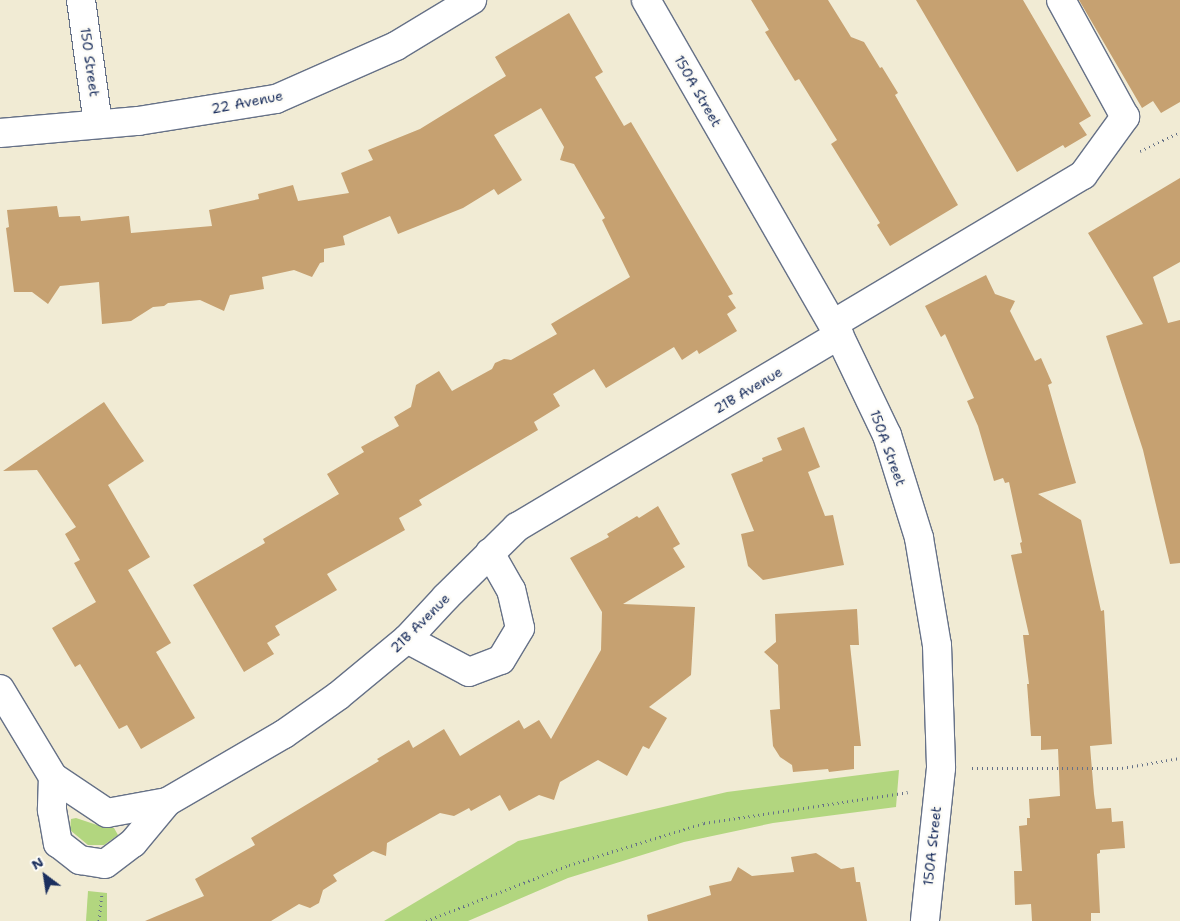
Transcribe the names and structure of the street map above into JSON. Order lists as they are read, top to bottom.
{
  "streets": {
    "street": [
      "150 Street",
      "150A Street",
      "22 Avenue",
      "21B Avenue"
    ]
  },
  "crossings": [
    ["150 Street", "22 Avenue"],
    ["150A Street", "21B Avenue"]
  ],
  "north": "top left"
}
